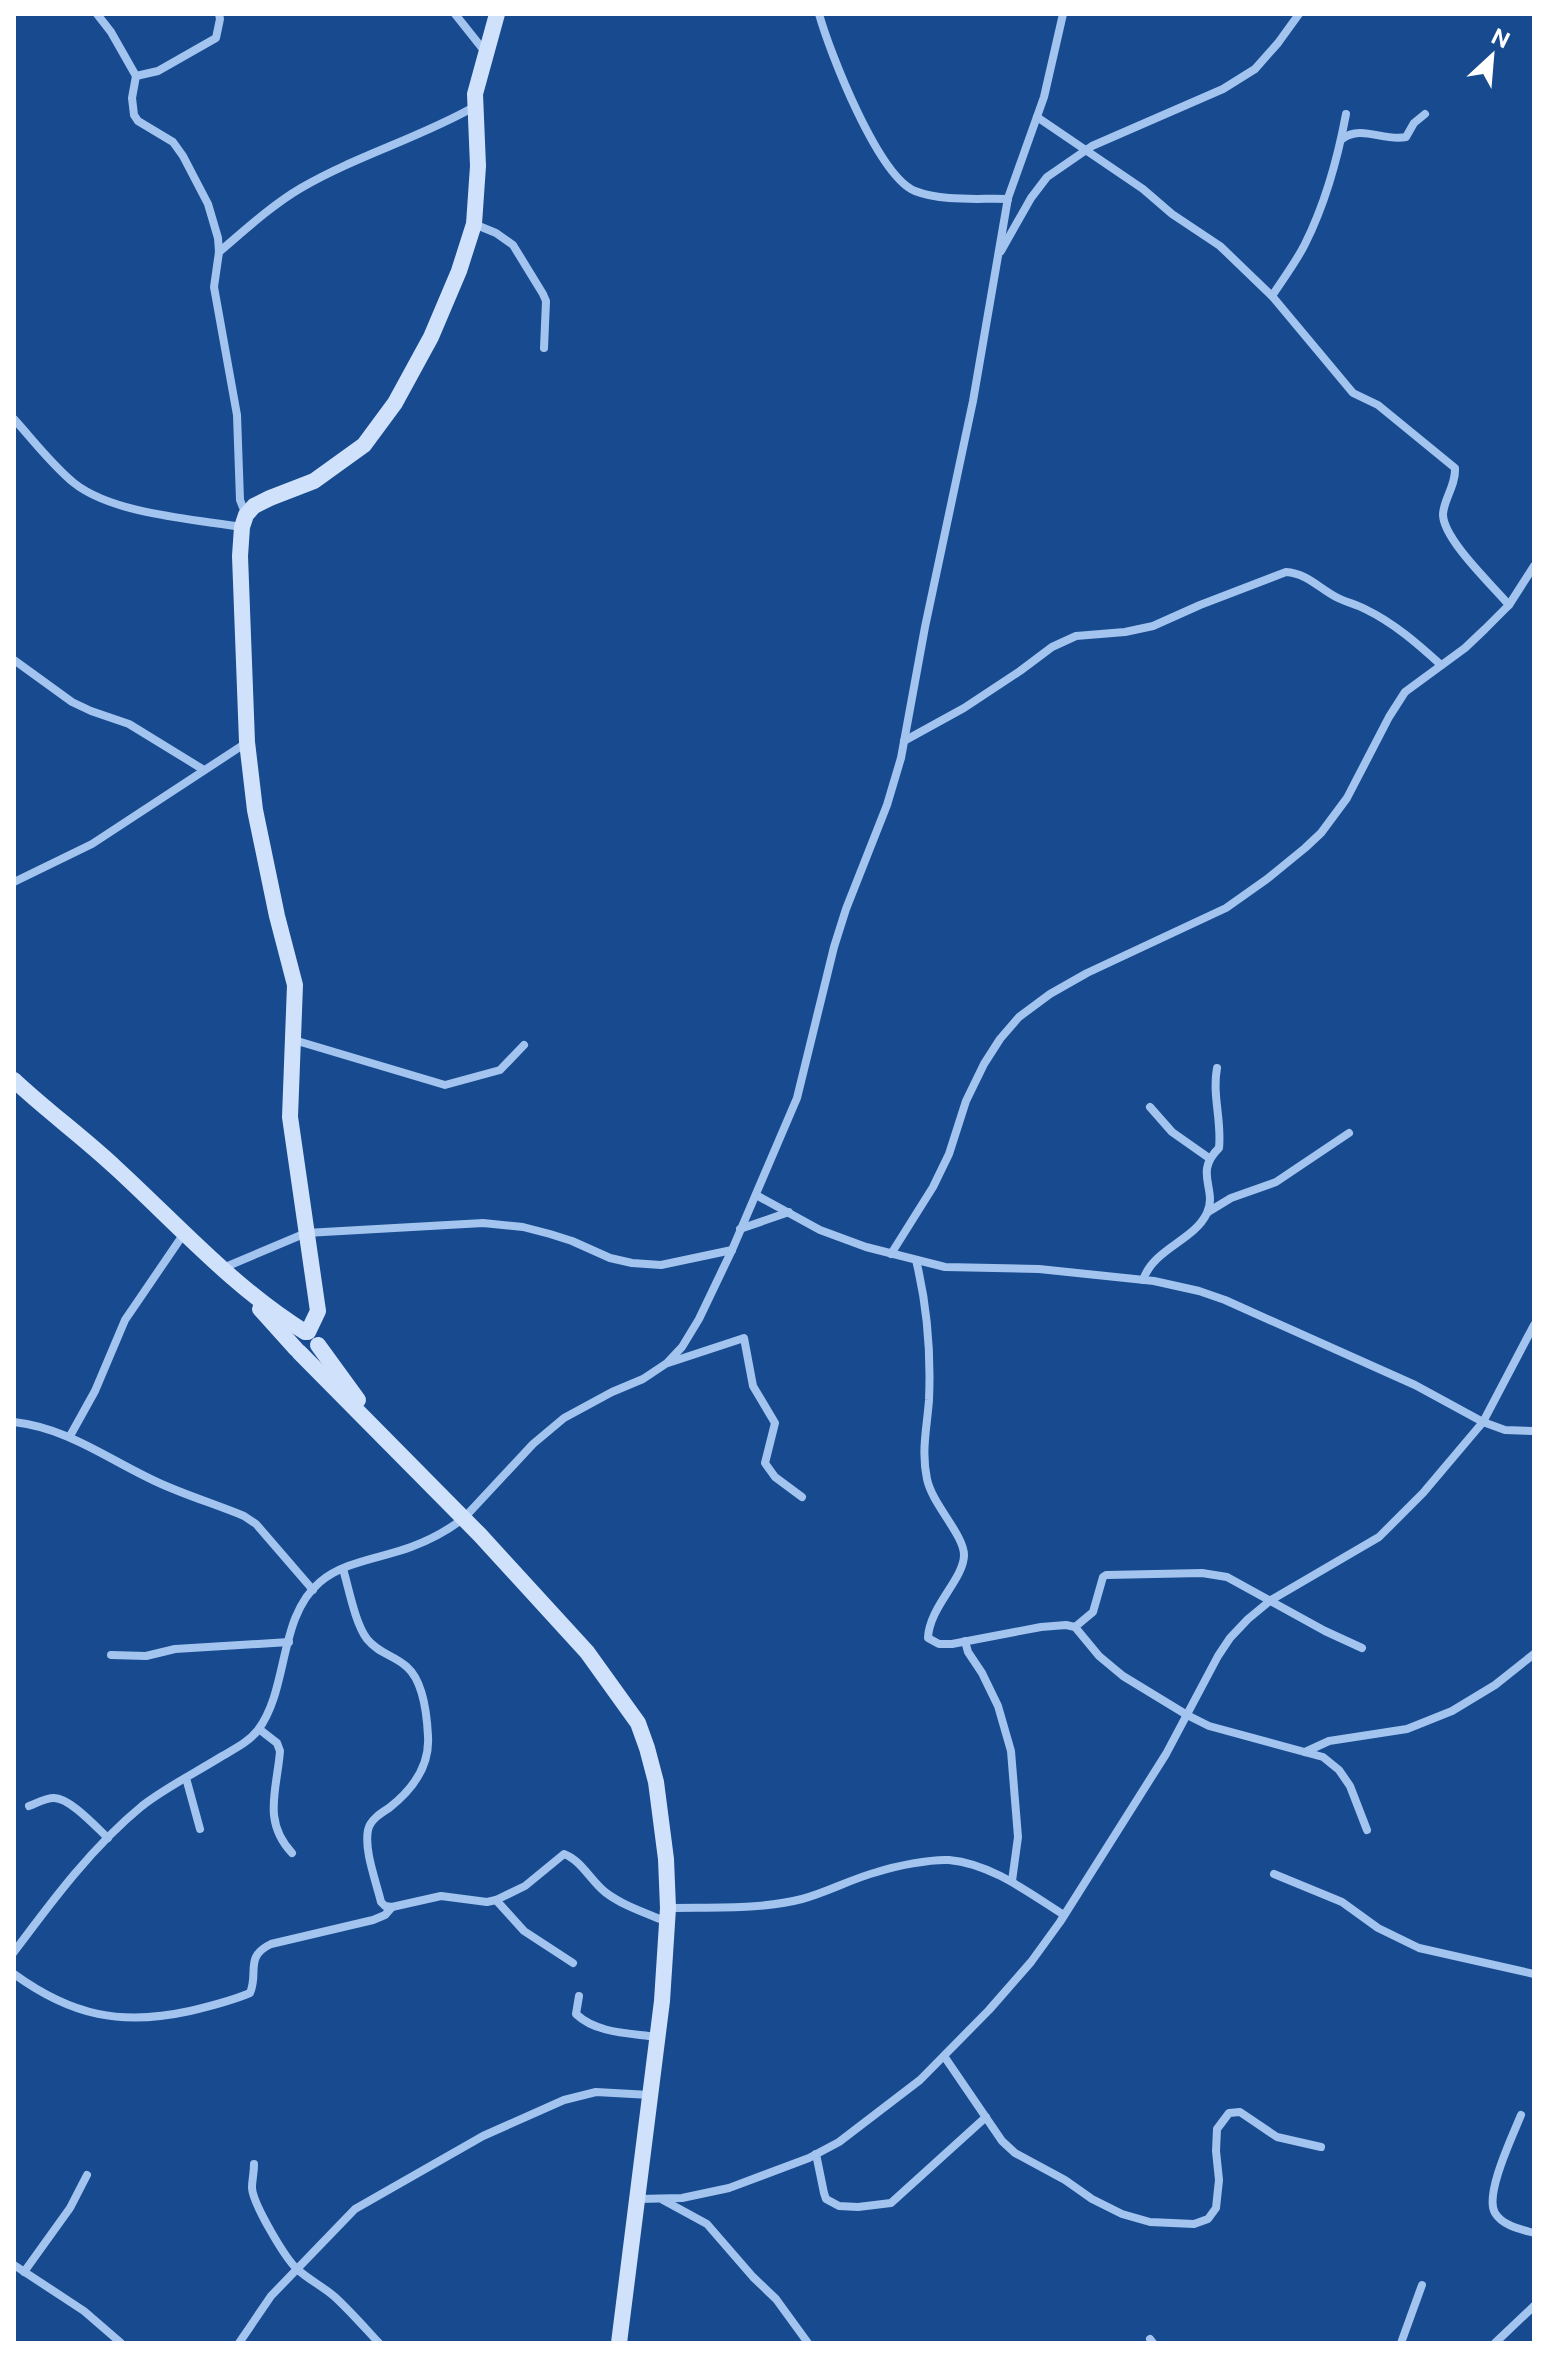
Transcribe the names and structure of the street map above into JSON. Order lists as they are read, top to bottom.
{
  "north": "top right"
}
